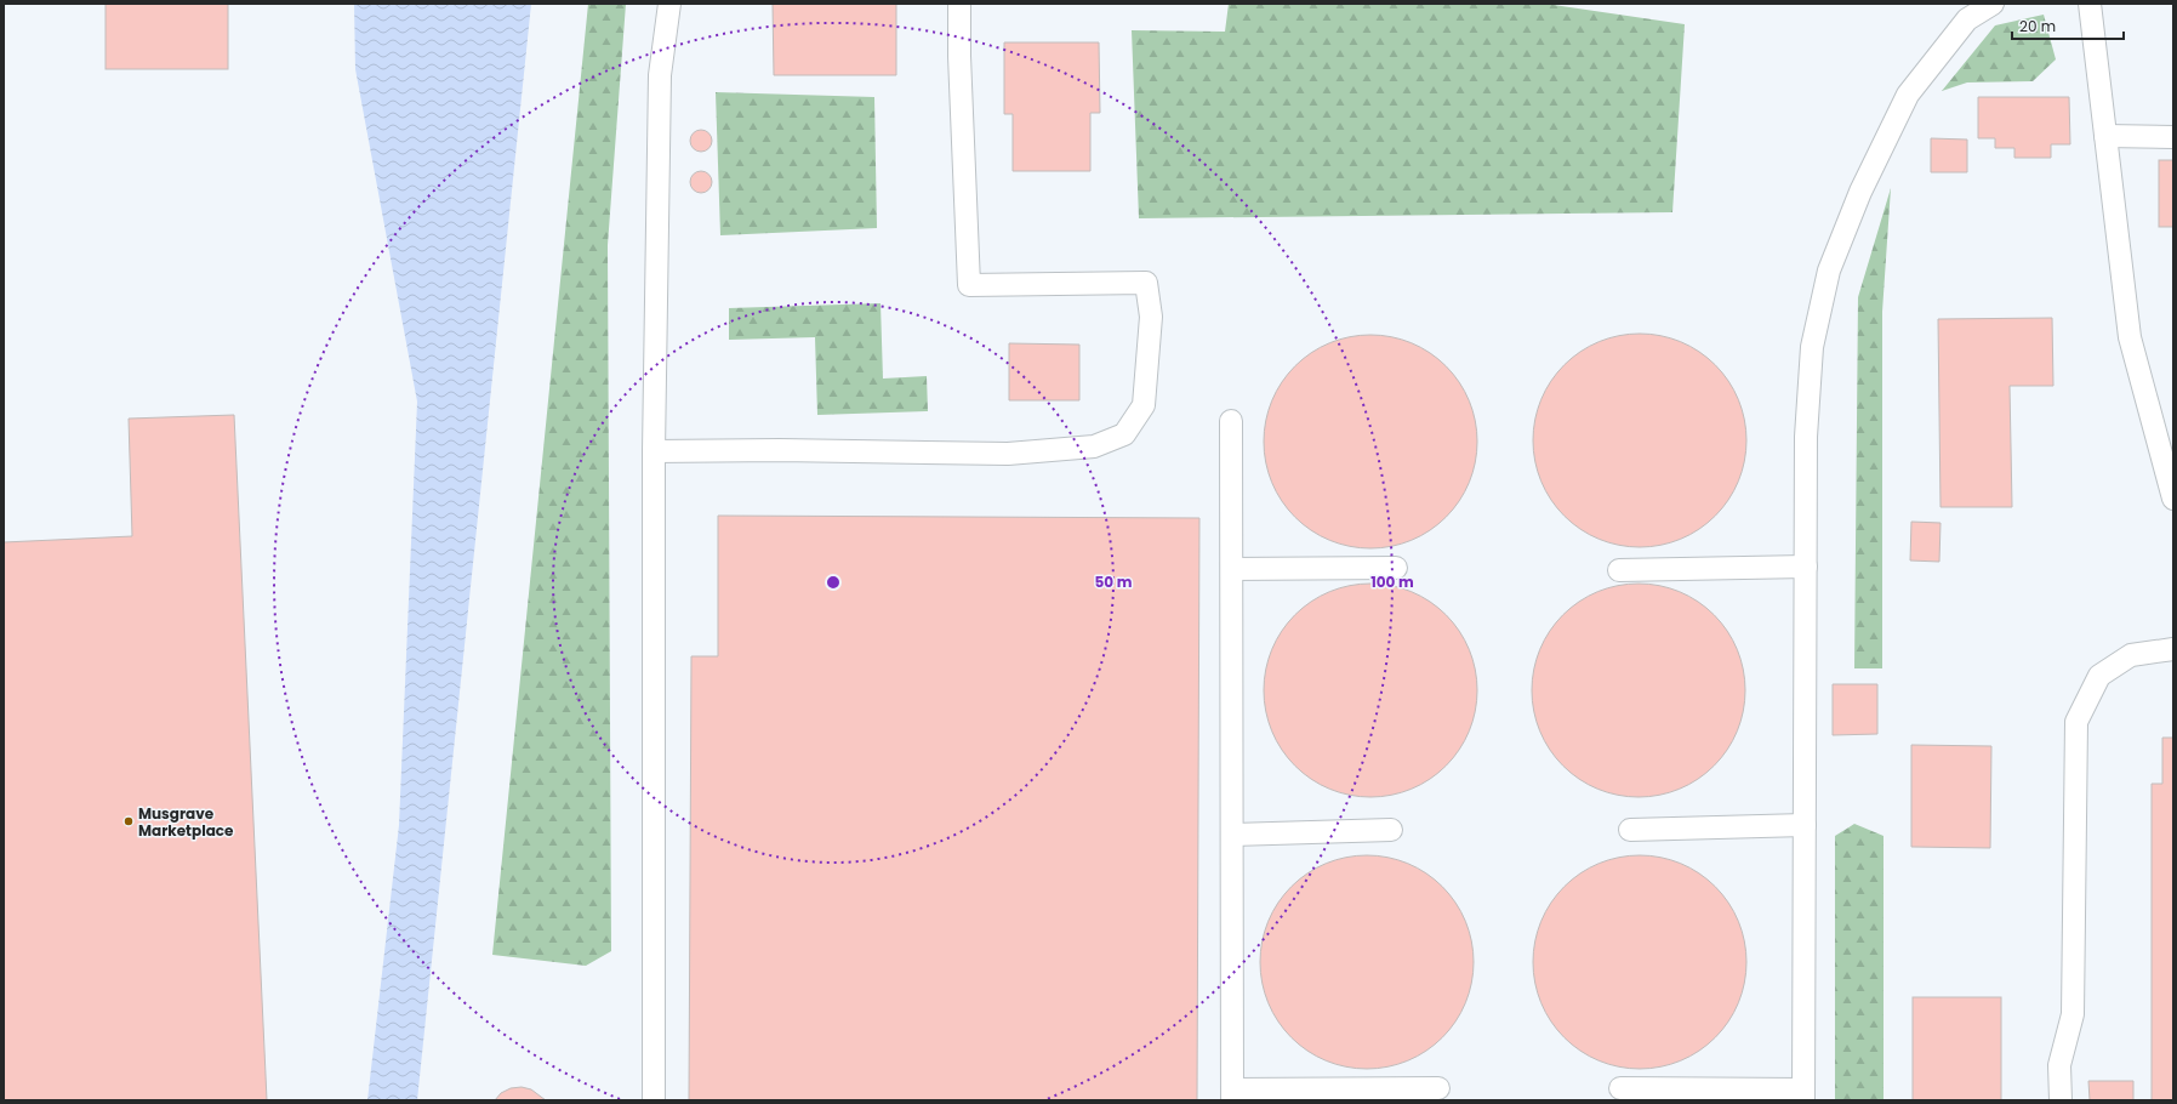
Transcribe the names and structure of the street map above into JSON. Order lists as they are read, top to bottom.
{
  "places": ["Musgrave Marketplace"],
  "scale_bar": "20 m",
  "rings": ["50 m", "100 m"]
}
